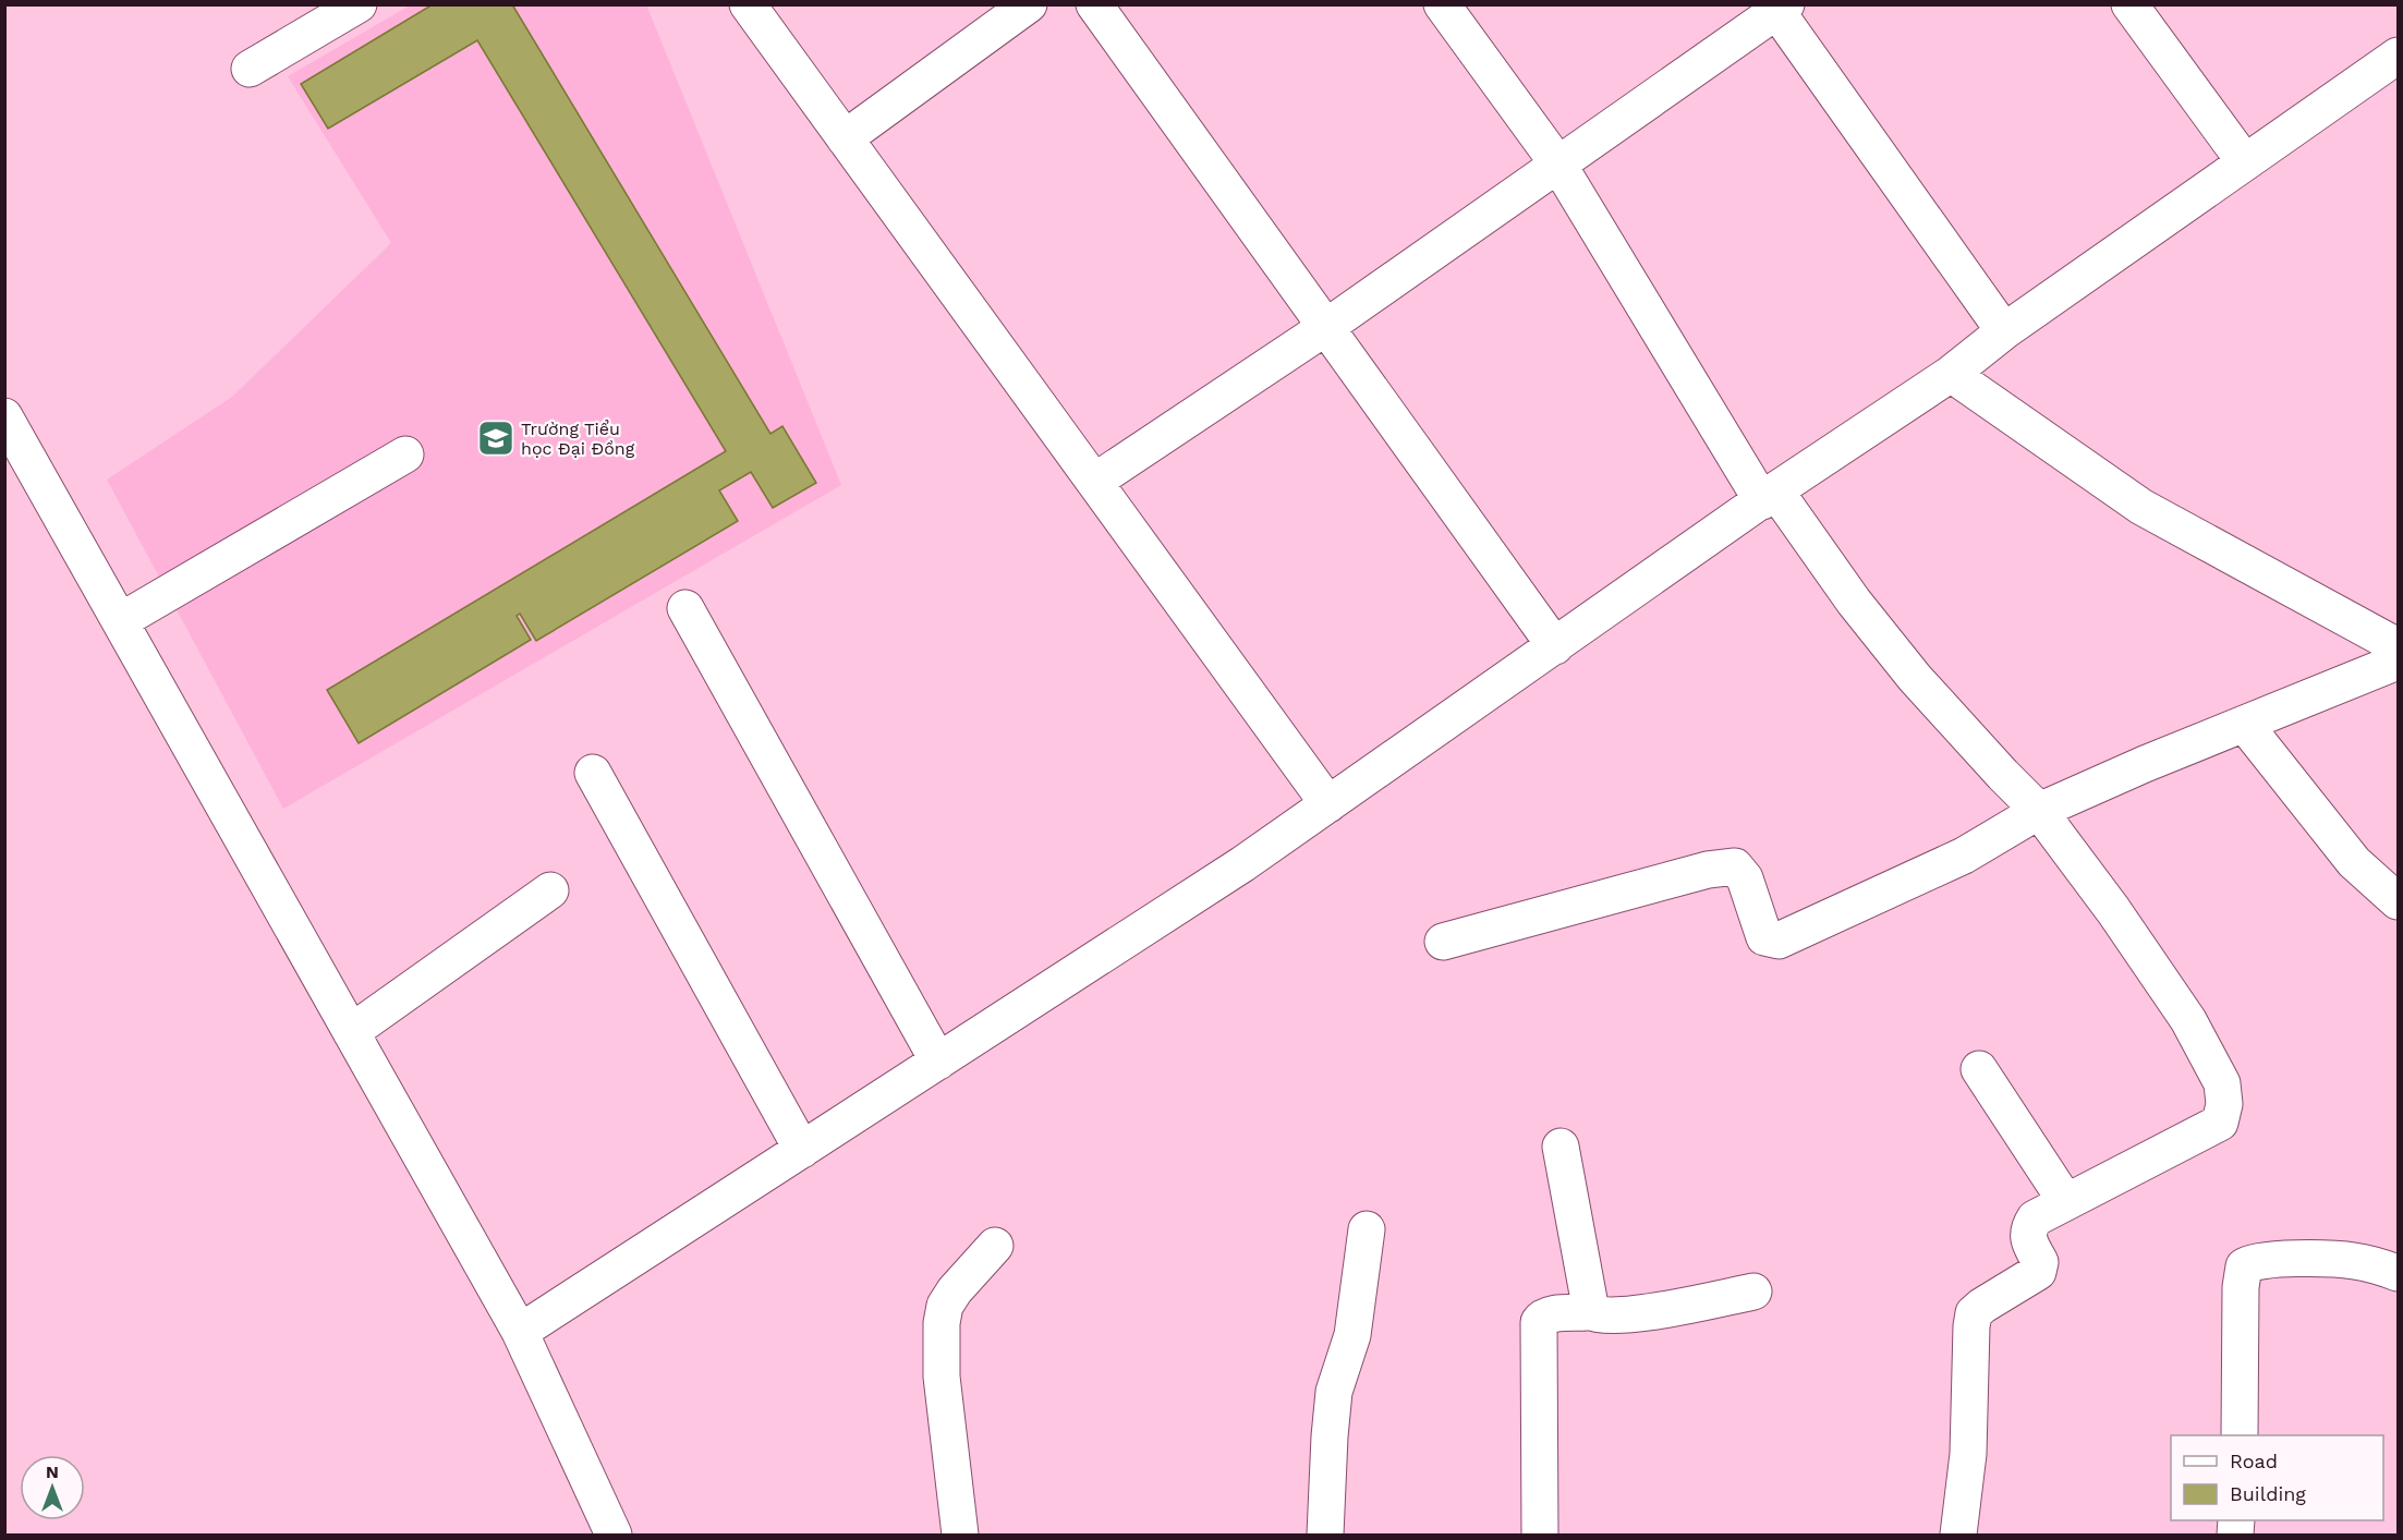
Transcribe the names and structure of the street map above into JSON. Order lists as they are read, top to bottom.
{
  "places": {
    "school or university": ["Trường Tiểu học Đại Đồng"]
  },
  "legend": ["Road", "Building"],
  "north": "top"
}
